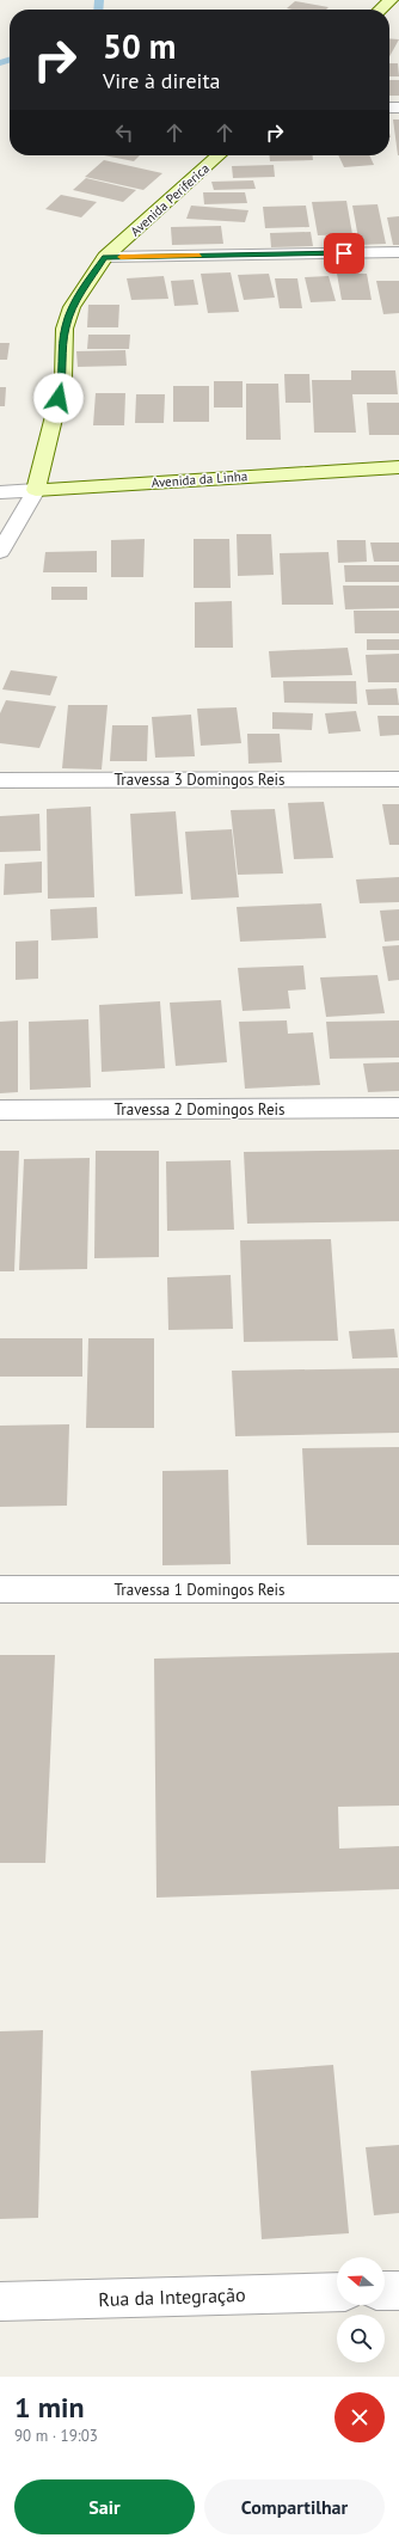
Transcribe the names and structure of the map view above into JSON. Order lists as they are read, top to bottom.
{
  "streets": {
    "street": [
      "Avenida Periferica",
      "Avenida da Linha",
      "Travessa 3 Domingos Reis",
      "Travessa 2 Domingos Reis",
      "Travessa 1 Domingos Reis",
      "Rua da Integração"
    ]
  },
  "crossings": [
    ["Avenida Periferica", "Avenida da Linha"]
  ],
  "north": "left",
  "page": {
    "turn": ["50 m", "Vire à direita"],
    "heading": ["1 min", "90 m · 19:03"],
    "buttons": ["Sair", "Compartilhar"]
  }
}
